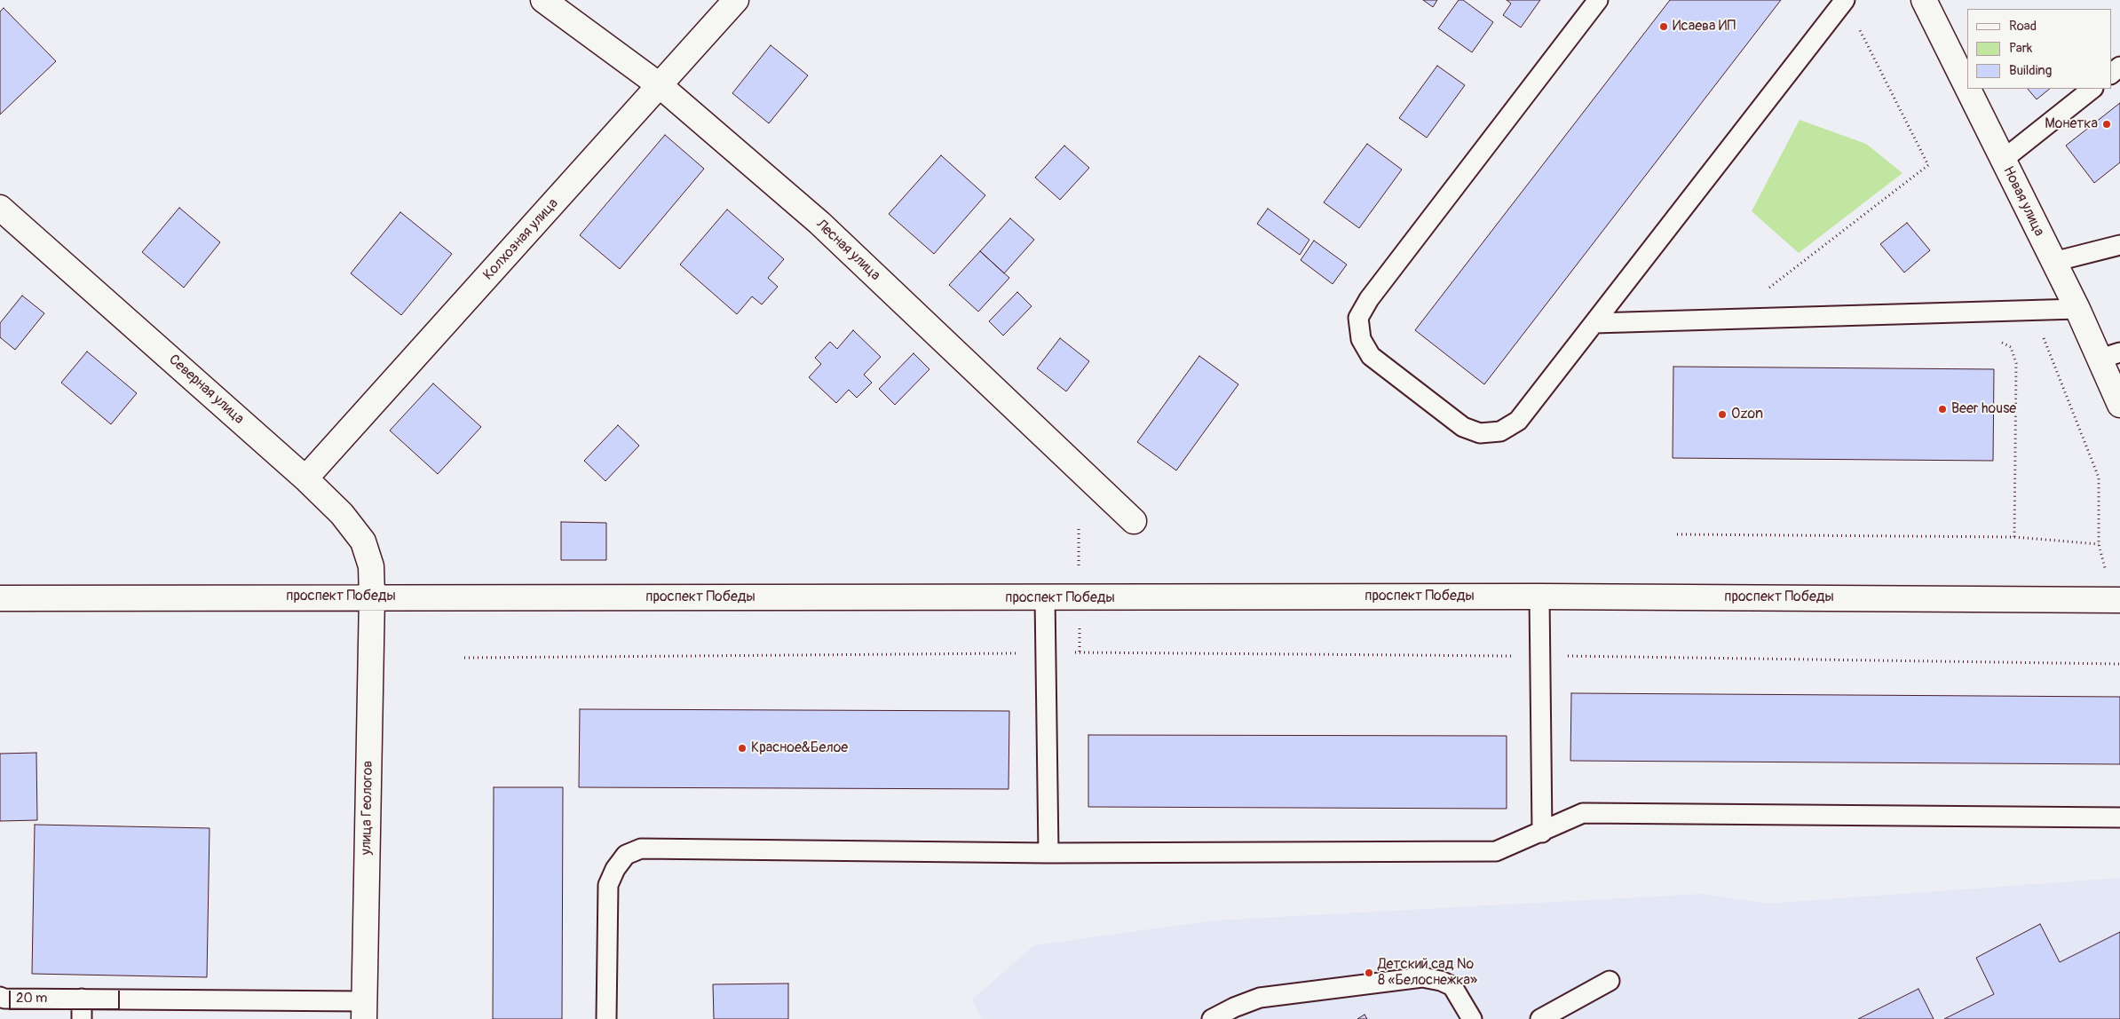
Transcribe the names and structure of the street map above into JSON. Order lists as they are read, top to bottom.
{
  "streets": {
    "street": [
      "Новая улица",
      "Колхозная улица",
      "Лесная улица",
      "Северная улица",
      "проспект Победы",
      "улица Геологов"
    ]
  },
  "crossings": [
    ["Колхозная улица", "Лесная улица"],
    ["Колхозная улица", "Северная улица"],
    ["Северная улица", "проспект Победы"],
    ["Северная улица", "улица Геологов"],
    ["проспект Победы", "улица Геологов"]
  ],
  "places": [
    "Исаева ИП",
    "Монетка",
    "Beer house",
    "Ozon",
    "Красное&Белое",
    "Детский сад № 8 «Белоснежка»"
  ],
  "legend": ["Road", "Park", "Building"],
  "scale_bar": "20 m"
}
